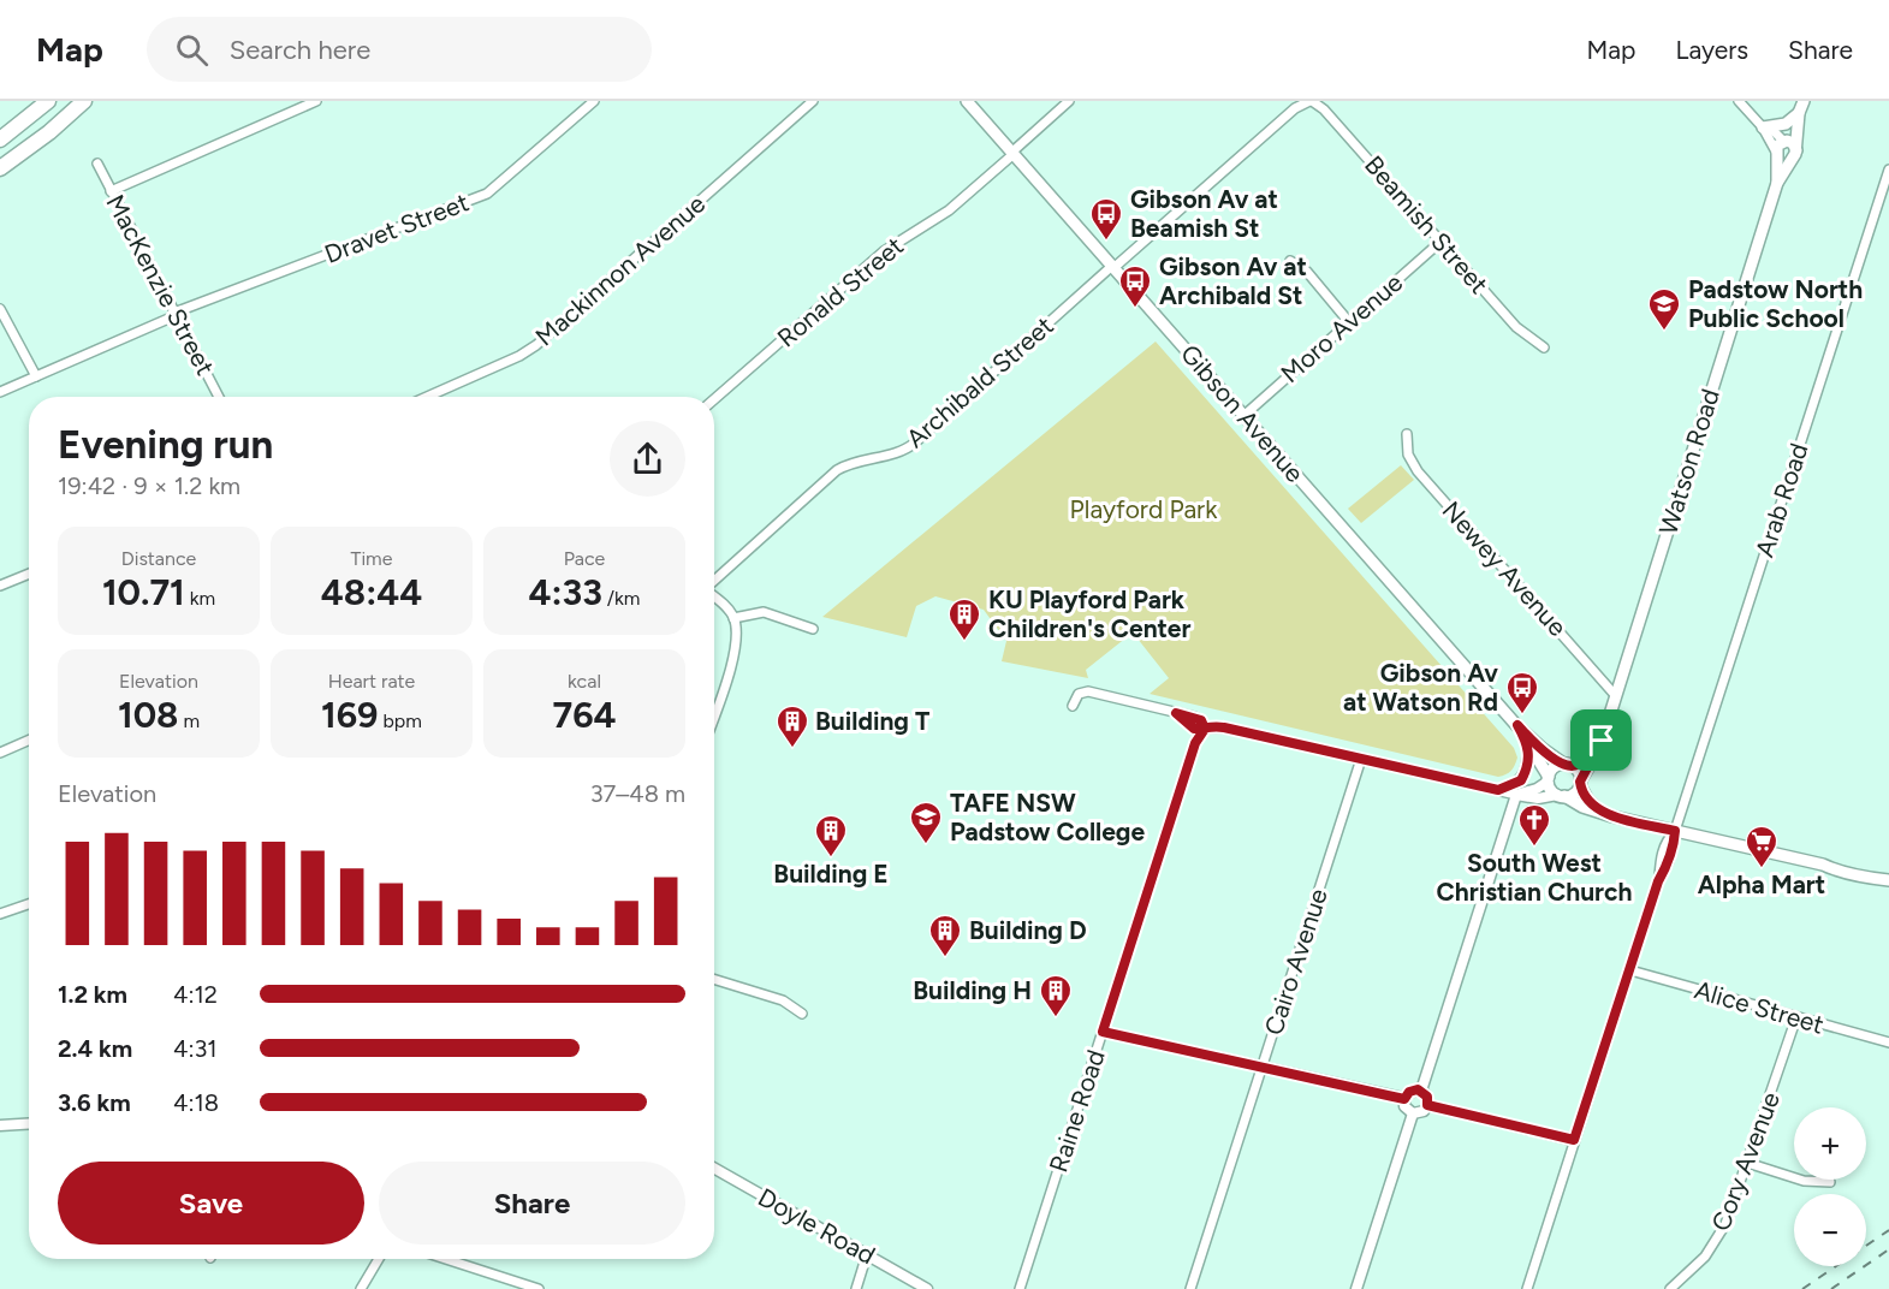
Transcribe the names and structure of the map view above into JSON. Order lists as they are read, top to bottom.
{
  "streets": {
    "main road": ["Gibson Avenue", "Watson Road"],
    "street": [
      "Beamish Street",
      "Dravet Street",
      "Mackinnon Avenue",
      "MacKenzie Street",
      "Ronald Street",
      "Moro Avenue",
      "Archibald Street",
      "Arab Road",
      "Newey Avenue",
      "Cairo Avenue",
      "Alice Street",
      "Raine Road",
      "Cory Avenue",
      "Doyle Road"
    ]
  },
  "crossings": [
    ["Beamish Street", "Moro Avenue"],
    ["Beamish Street", "Archibald Street"],
    ["Beamish Street", "Gibson Avenue"],
    ["Dravet Street", "MacKenzie Street"],
    ["Ronald Street", "Gibson Avenue"],
    ["Moro Avenue", "Gibson Avenue"],
    ["Archibald Street", "Gibson Avenue"],
    ["Gibson Avenue", "Watson Road"],
    ["Watson Road", "Newey Avenue"],
    ["Arab Road", "Alice Street"],
    ["Alice Street", "Cory Avenue"]
  ],
  "parks": ["Playford Park"],
  "places": {
    "bus stop": ["Gibson Av at Beamish St", "Gibson Av at Archibald St", "Gibson Av at Watson Rd"],
    "school or university": ["Padstow North Public School", "TAFE NSW Padstow College"],
    "building": [
      "KU Playford Park Children's Center",
      "Building T",
      "Building E",
      "Building D",
      "Building H"
    ],
    "church": ["South West Christian Church"],
    "supermarket": ["Alpha Mart"]
  },
  "page": {
    "header": "Map",
    "search": "Search here",
    "nav": ["Map", "Layers", "Share"],
    "heading": ["Evening run", "19:42 · 9 × 1.2 km"],
    "stats": [
      ["Distance", "10.71 km"],
      ["Time", "48:44"],
      ["Pace", "4:33 /km"],
      ["Elevation", "108 m"],
      ["Heart rate", "169 bpm"],
      ["kcal", "764"]
    ],
    "chart": ["Elevation", "37–48 m"],
    "list": [
      {
        "name": "1.2 km",
        "note": "4:12"
      },
      {
        "name": "2.4 km",
        "note": "4:31"
      },
      {
        "name": "3.6 km",
        "note": "4:18"
      }
    ],
    "map_buttons": ["+", "−"],
    "buttons": ["Save", "Share"]
  }
}
